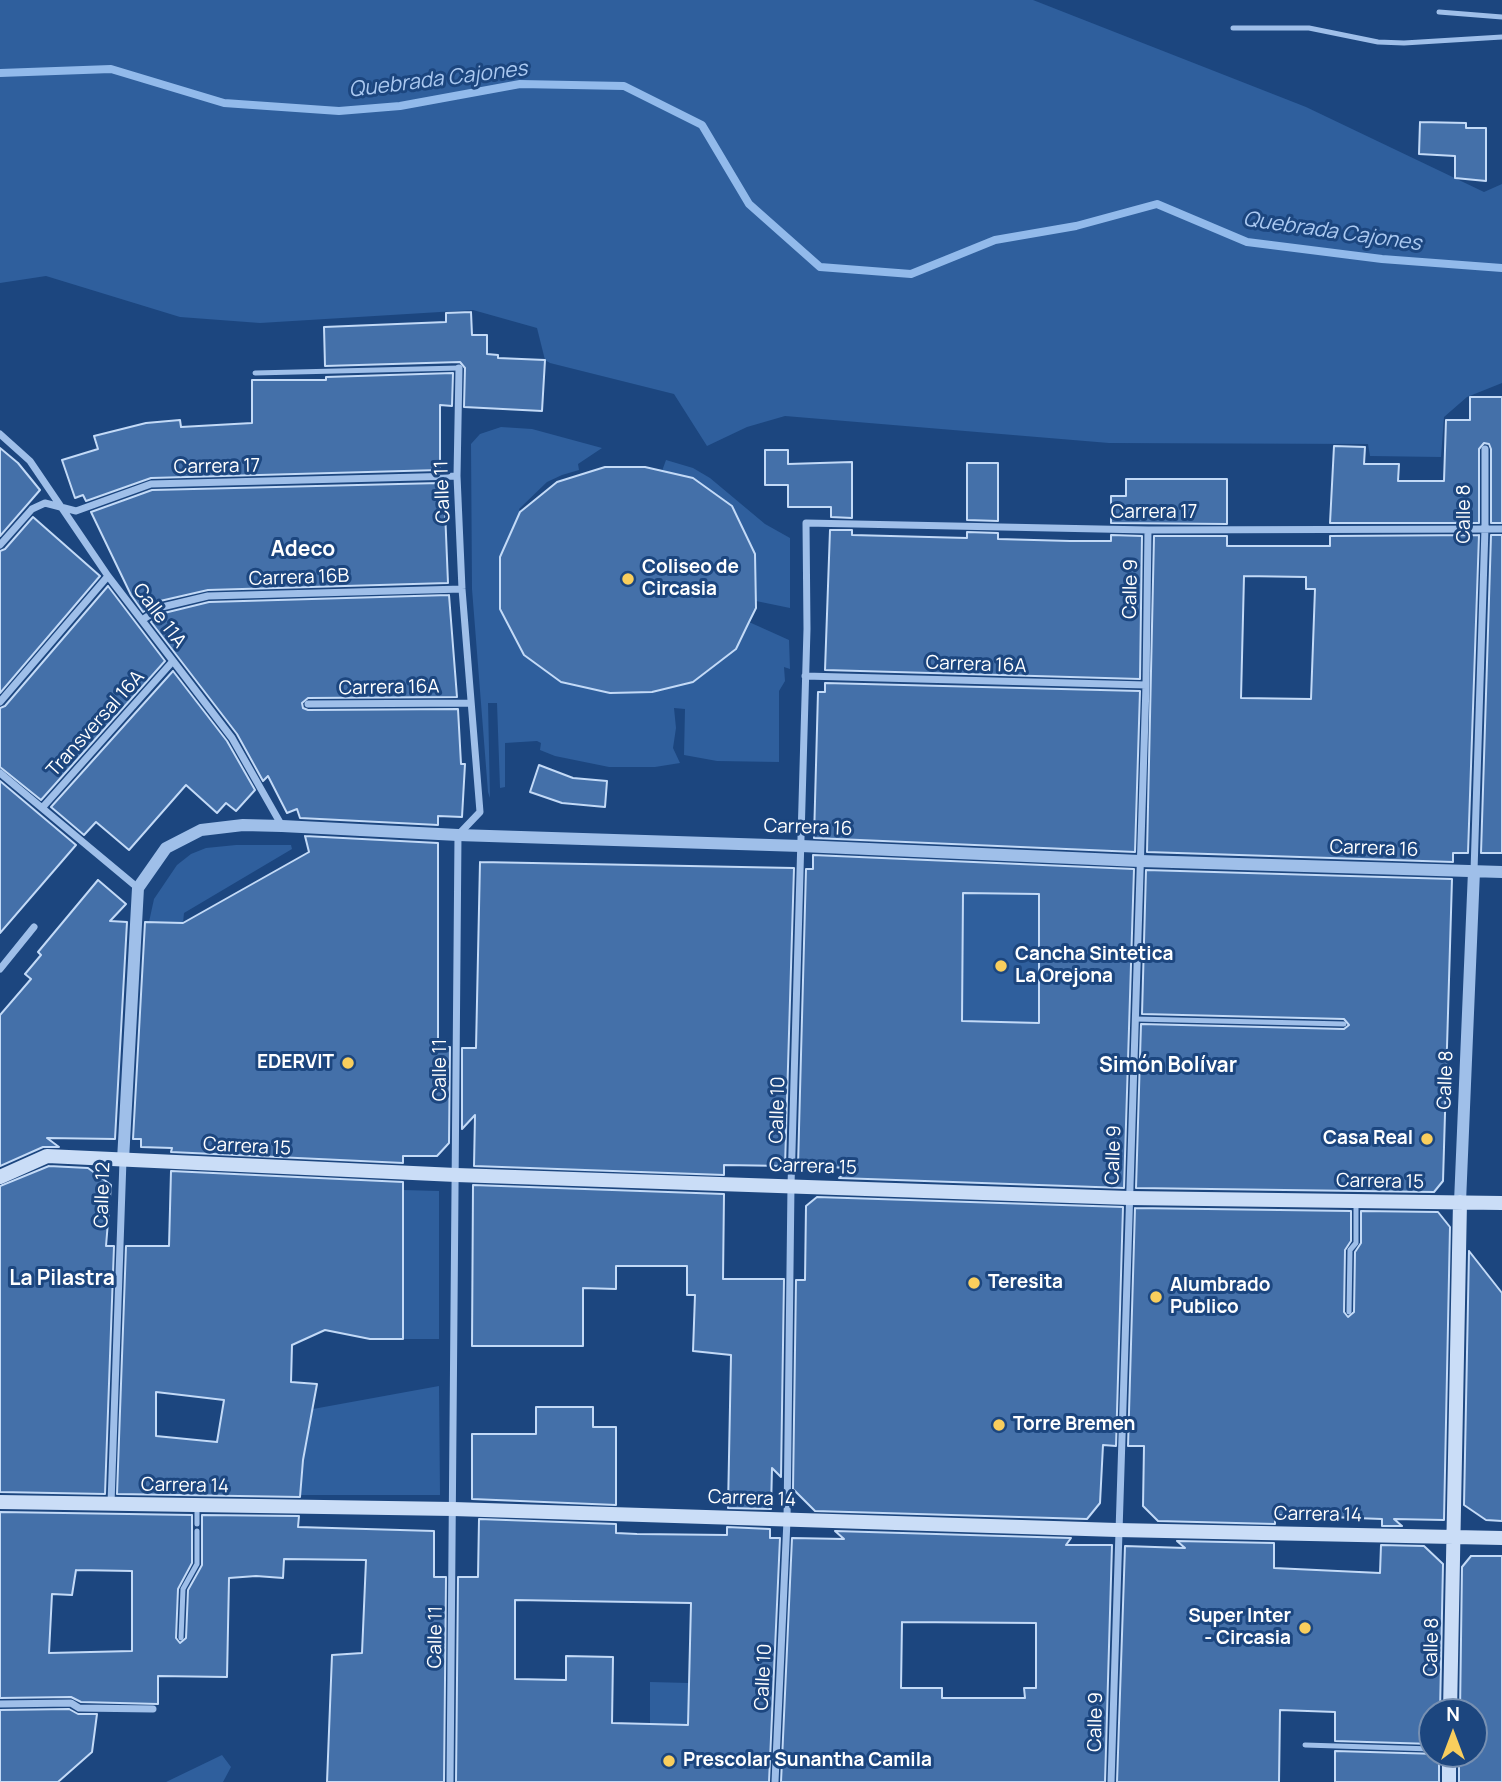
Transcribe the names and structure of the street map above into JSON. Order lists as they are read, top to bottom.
{
  "streets": {
    "main road": ["Calle 8", "Carrera 15", "Carrera 14"],
    "street": [
      "Carrera 17",
      "Calle 11",
      "Carrera 16B",
      "Calle 9",
      "Calle 11A",
      "Carrera 16A",
      "Transversal 16A",
      "Carrera 16",
      "Calle 10",
      "Calle 12"
    ]
  },
  "crossings": [
    ["Carrera 17", "Calle 11"],
    ["Carrera 17", "Calle 8"],
    ["Carrera 17", "Calle 9"],
    ["Carrera 17", "Calle 11A"],
    ["Carrera 17", "Calle 10"],
    ["Calle 11", "Carrera 16B"],
    ["Calle 11", "Carrera 16A"],
    ["Calle 11", "Carrera 16"],
    ["Calle 11", "Carrera 15"],
    ["Calle 11", "Carrera 14"],
    ["Calle 8", "Carrera 16"],
    ["Calle 8", "Carrera 15"],
    ["Calle 8", "Carrera 14"],
    ["Carrera 16B", "Calle 11A"],
    ["Calle 9", "Carrera 16A"],
    ["Calle 9", "Carrera 16"],
    ["Calle 9", "Carrera 15"],
    ["Calle 9", "Carrera 14"],
    ["Calle 11A", "Transversal 16A"],
    ["Calle 11A", "Carrera 16"],
    ["Carrera 16A", "Calle 10"],
    ["Carrera 16", "Calle 10"],
    ["Carrera 16", "Calle 12"],
    ["Calle 10", "Carrera 15"],
    ["Calle 10", "Carrera 14"],
    ["Carrera 15", "Calle 12"],
    ["Calle 12", "Carrera 14"]
  ],
  "districts": ["Adeco", "Simón Bolívar", "La Pilastra"],
  "water": ["Quebrada Cajones"],
  "places": [
    "Coliseo de Circasia",
    "Cancha Sintetica La Orejona",
    "EDERVIT",
    "Casa Real",
    "Teresita",
    "Alumbrado Publico",
    "Torre Bremen",
    "Super Inter - Circasia",
    "Prescolar Sunantha Camila"
  ],
  "north": "top"
}
